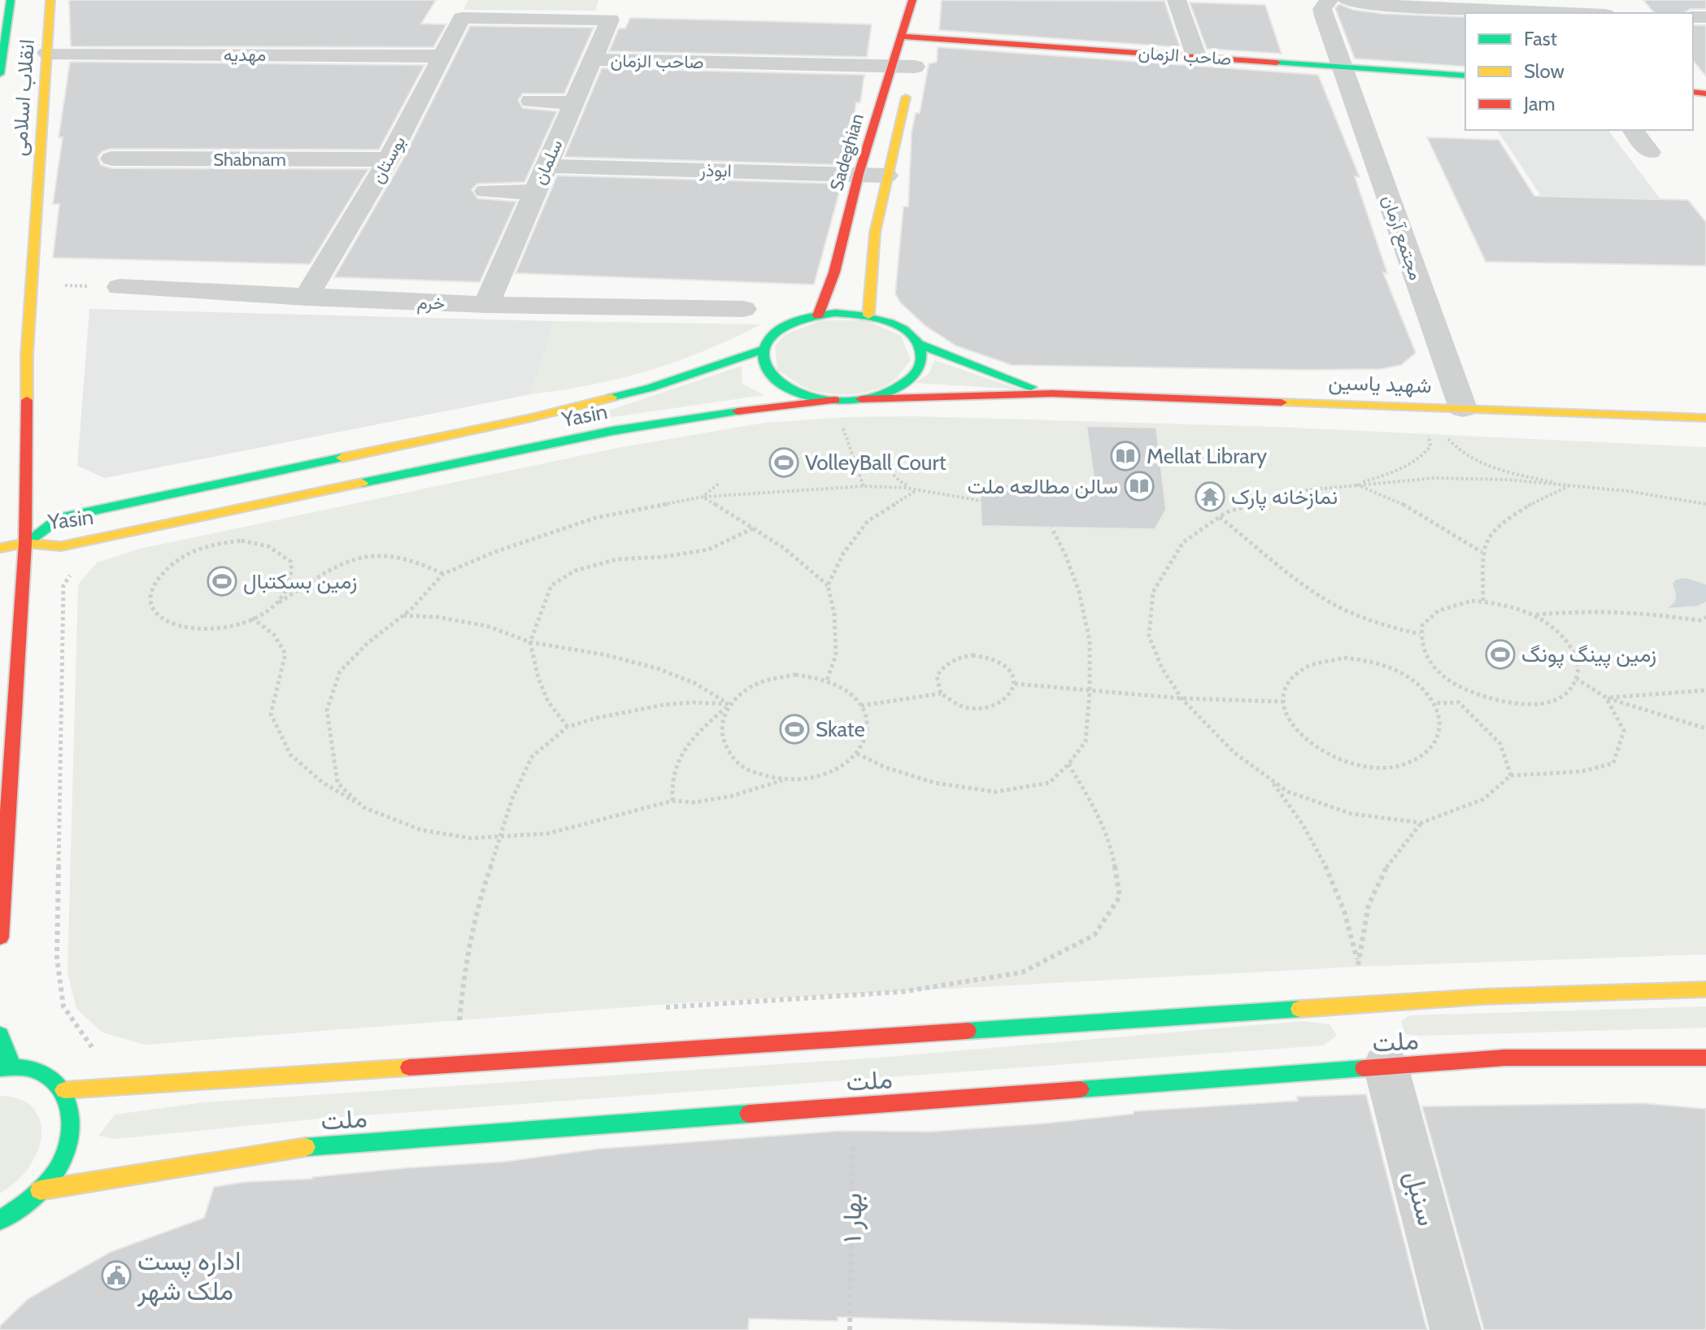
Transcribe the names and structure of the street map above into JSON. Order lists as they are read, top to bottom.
{
  "streets": {
    "street": [
      "مهدیه",
      "صاحب الزمان",
      "انقلاب اسلامی",
      "Sadeghian",
      "Shabnam",
      "بوستان",
      "سلمان",
      "ابوذر",
      "مجتمع آرمان",
      "خرم",
      "شهید یاسین",
      "Yasin",
      "ملت",
      "سنبل"
    ],
    "path": ["بهار ۱"]
  },
  "crossings": [
    ["مهدیه", "انقلاب اسلامی"],
    ["مهدیه", "بوستان"],
    ["صاحب الزمان", "Sadeghian"],
    ["صاحب الزمان", "سلمان"],
    ["صاحب الزمان", "مجتمع آرمان"],
    ["انقلاب اسلامی", "Yasin"],
    ["Sadeghian", "ابوذر"],
    ["Sadeghian", "شهید یاسین"],
    ["Sadeghian", "Yasin"],
    ["Shabnam", "بوستان"],
    ["بوستان", "سلمان"],
    ["بوستان", "خرم"],
    ["سلمان", "ابوذر"],
    ["سلمان", "خرم"],
    ["مجتمع آرمان", "شهید یاسین"],
    ["شهید یاسین", "Yasin"],
    ["ملت", "سنبل"],
    ["ملت", "بهار ۱"]
  ],
  "places": {
    "library": ["Mellat Library", "سالن مطالعه ملت"],
    "sports": [
      "VolleyBall Court",
      "زمین بسکتبال",
      "زمین پینگ پونگ",
      "Skate"
    ],
    "temple": ["نمازخانه پارک"],
    "public building": ["اداره پست ملک شهر"]
  },
  "legend": ["Fast", "Slow", "Jam"]
}
